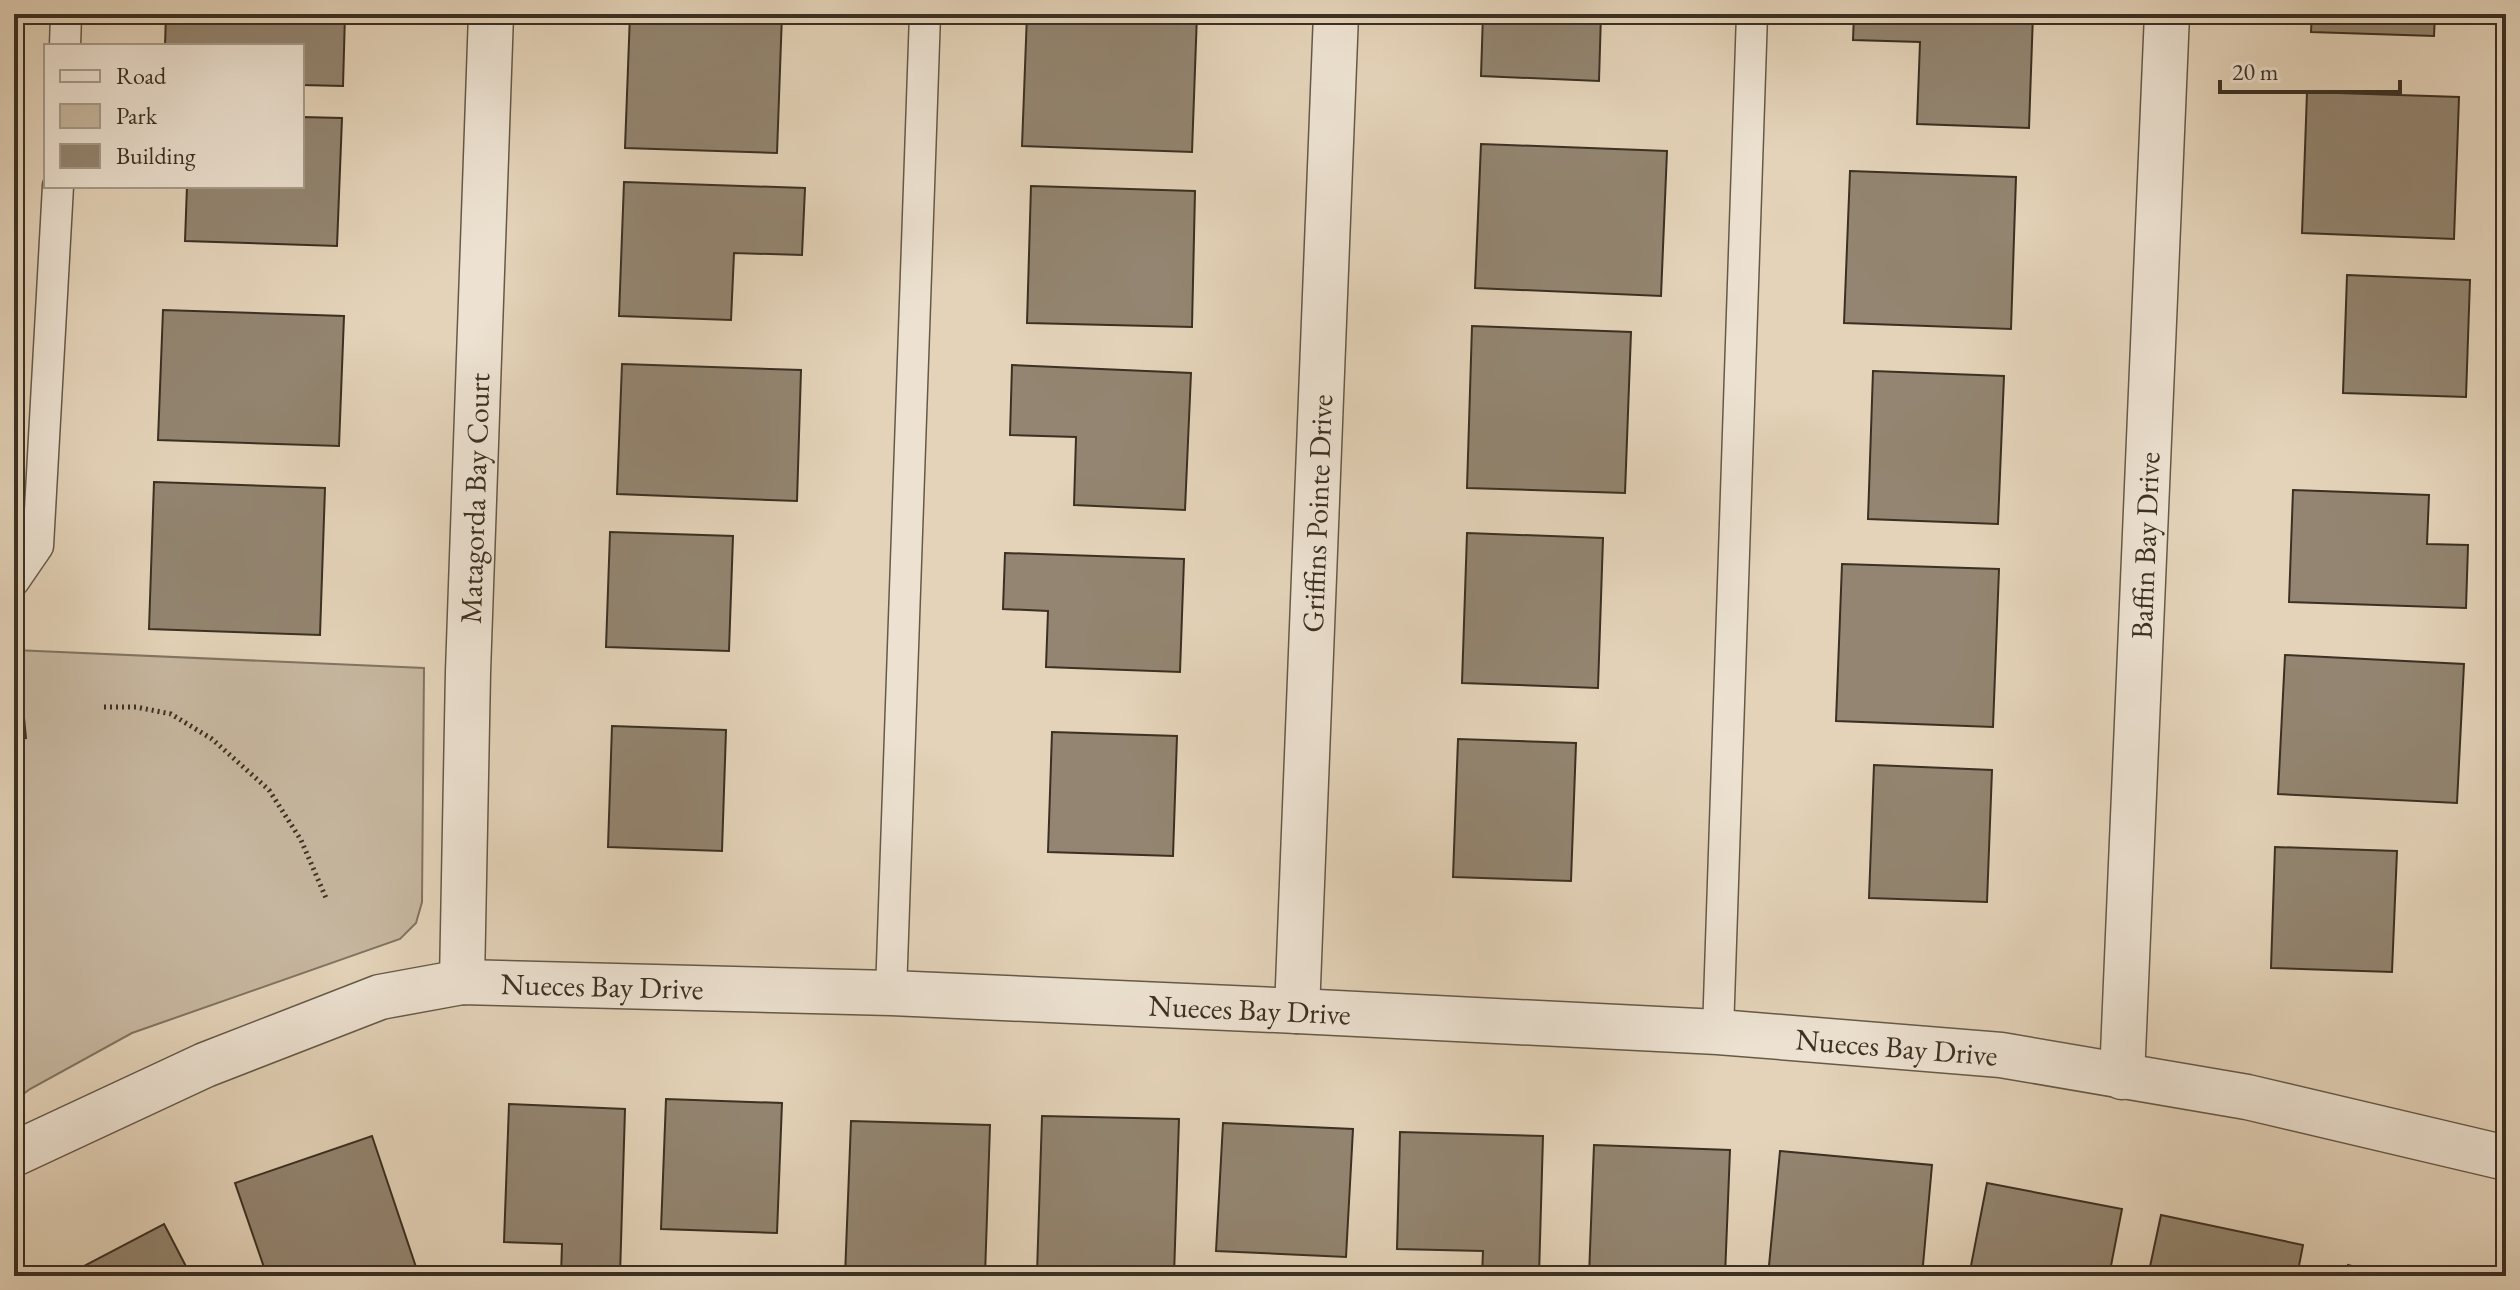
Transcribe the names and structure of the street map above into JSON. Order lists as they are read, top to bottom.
{
  "streets": {
    "street": [
      "Matagorda Bay Court",
      "Griffins Pointe Drive",
      "Baffin Bay Drive",
      "Nueces Bay Drive"
    ]
  },
  "crossings": [
    ["Matagorda Bay Court", "Nueces Bay Drive"],
    ["Griffins Pointe Drive", "Nueces Bay Drive"],
    ["Baffin Bay Drive", "Nueces Bay Drive"]
  ],
  "legend": ["Road", "Park", "Building"],
  "scale_bar": "20 m"
}
